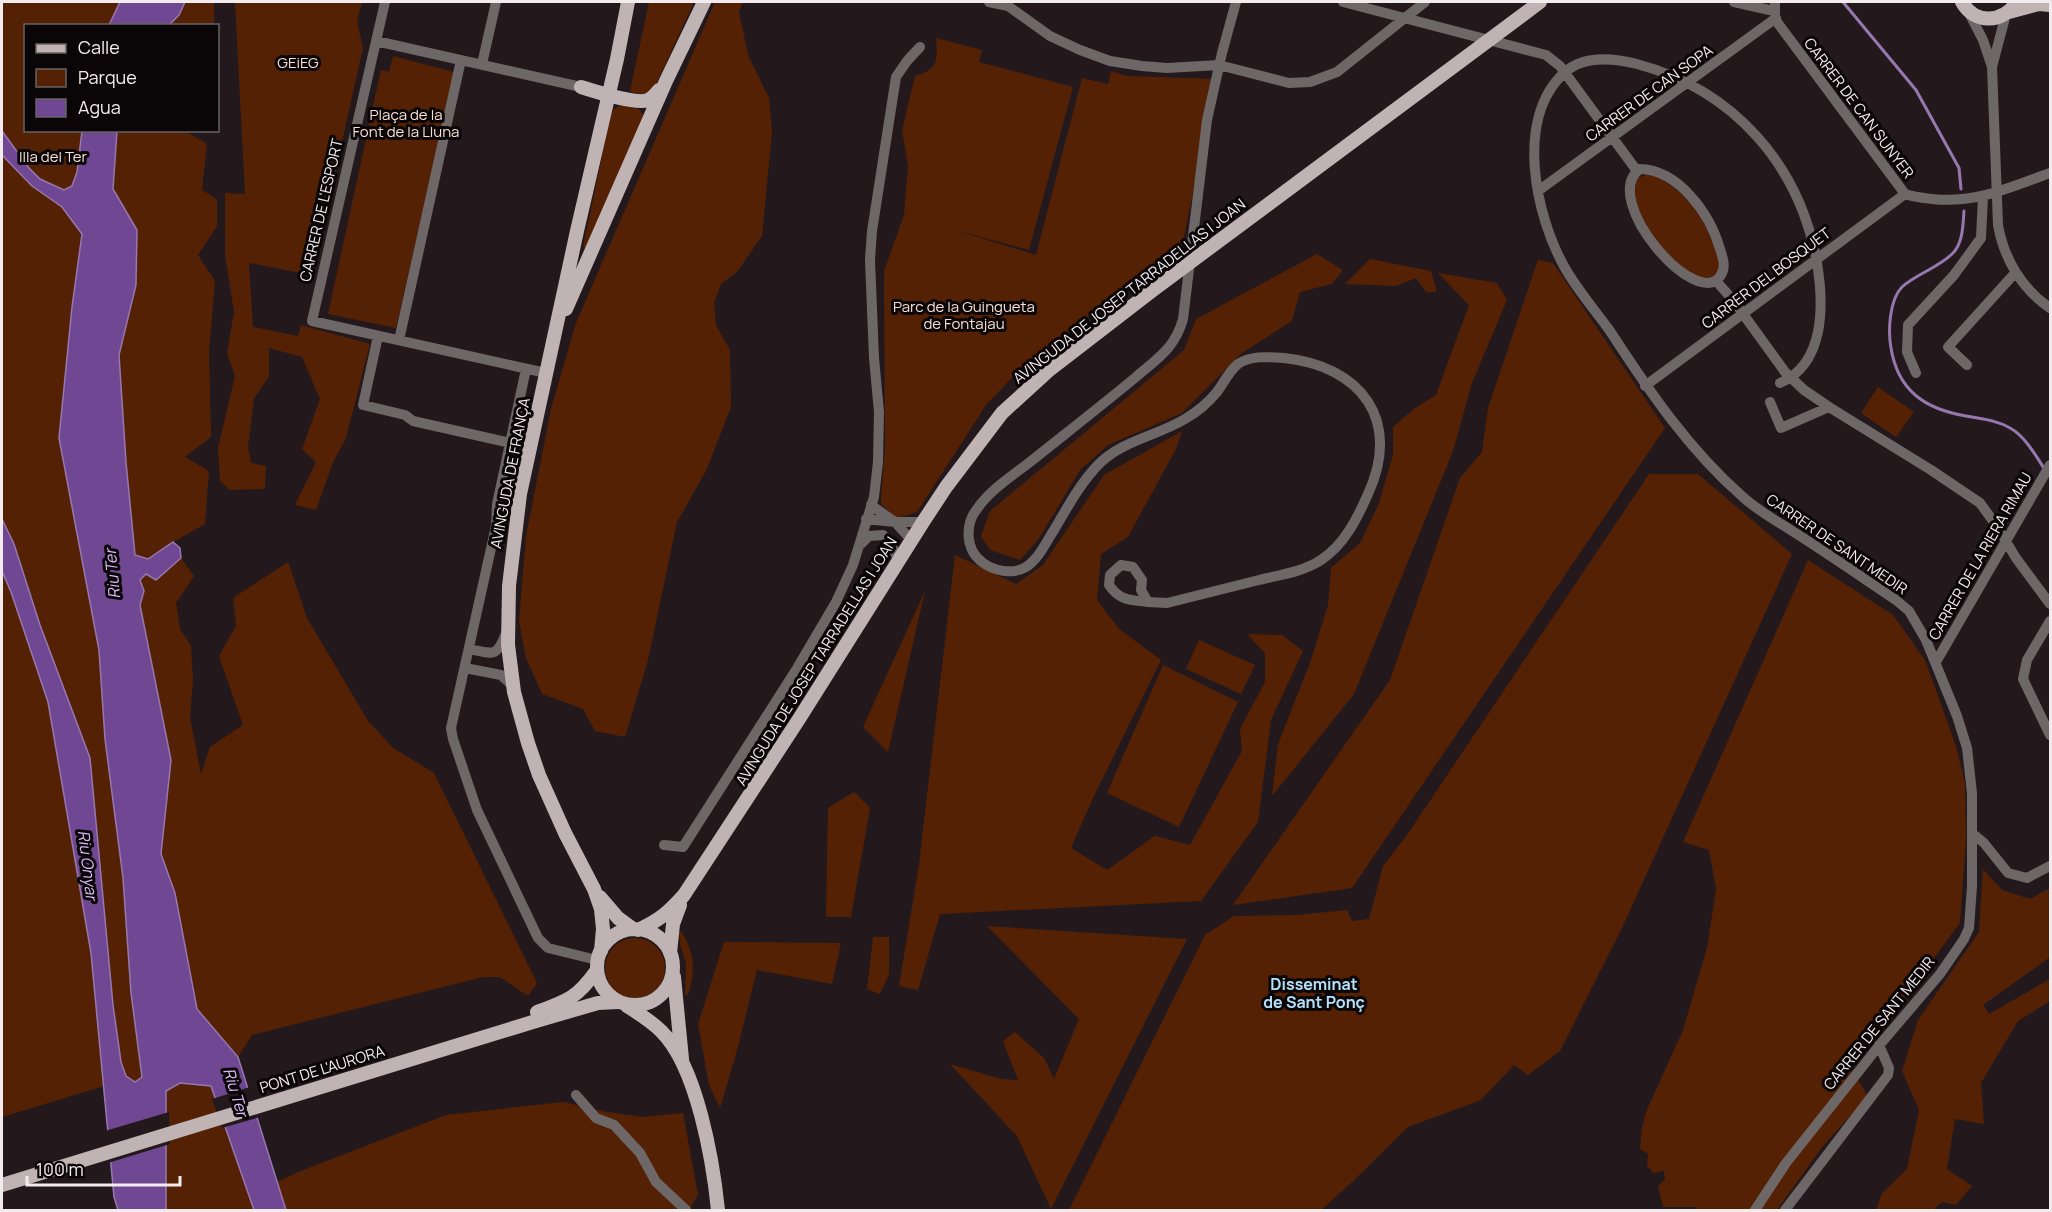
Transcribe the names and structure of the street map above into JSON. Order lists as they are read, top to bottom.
{
  "streets": {
    "main road": ["AVINGUDA DE JOSEP TARRADELLAS I JOAN", "AVINGUDA DE FRANÇA", "PONT DE L'AURORA"],
    "street": [
      "CARRER DE CAN SOPA",
      "CARRER DE CAN SUNYER",
      "CARRER DE L'ESPORT",
      "CARRER DEL BOSQUET",
      "CARRER DE SANT MEDIR",
      "CARRER DE LA RIERA RIMAU"
    ]
  },
  "crossings": [
    ["CARRER DE CAN SOPA", "CARRER DE CAN SUNYER"],
    ["CARRER DE CAN SOPA", "CARRER DE SANT MEDIR"],
    ["CARRER DE CAN SUNYER", "CARRER DEL BOSQUET"],
    ["CARRER DEL BOSQUET", "CARRER DE SANT MEDIR"],
    ["AVINGUDA DE JOSEP TARRADELLAS I JOAN", "AVINGUDA DE FRANÇA"],
    ["AVINGUDA DE JOSEP TARRADELLAS I JOAN", "PONT DE L'AURORA"],
    ["AVINGUDA DE FRANÇA", "PONT DE L'AURORA"],
    ["CARRER DE SANT MEDIR", "CARRER DE LA RIERA RIMAU"]
  ],
  "districts": ["Disseminat de Sant Ponç"],
  "water": ["Riu Ter", "Riu Onyar"],
  "parks": [
    "GEiEG",
    "Plaça de la Font de la Lluna",
    "Illa del Ter",
    "Parc de la Guingueta de Fontajau"
  ],
  "legend": ["Calle", "Parque", "Agua"],
  "scale_bar": "100 m"
}
